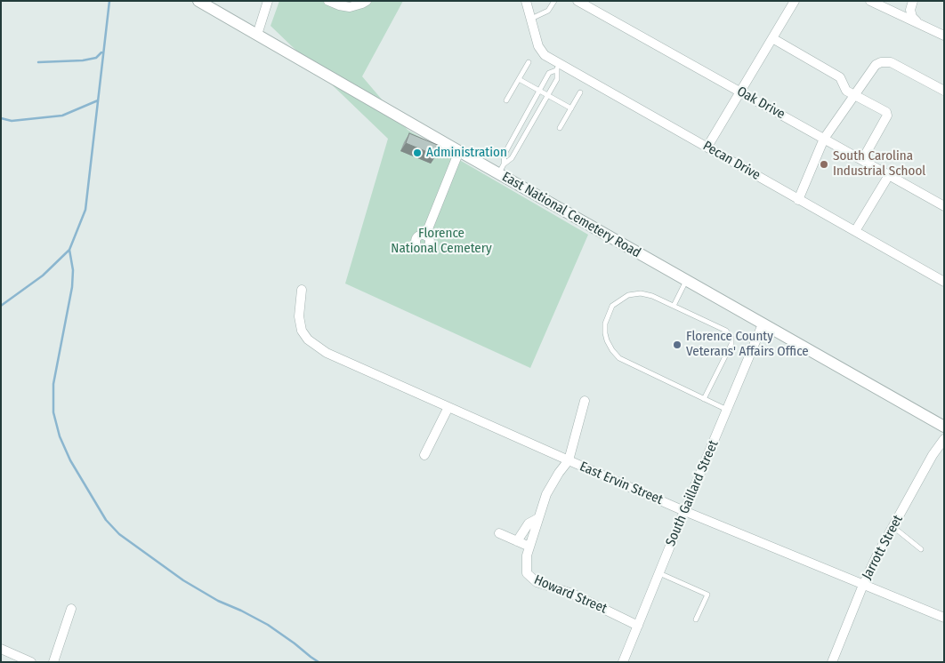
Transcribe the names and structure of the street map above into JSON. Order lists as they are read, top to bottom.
{
  "streets": {
    "street": [
      "Oak Drive",
      "Pecan Drive",
      "East National Cemetery Road",
      "East Ervin Street",
      "South Gaillard Street",
      "Jarrott Street",
      "Howard Street"
    ]
  },
  "crossings": [
    ["East National Cemetery Road", "South Gaillard Street"],
    ["East Ervin Street", "South Gaillard Street"],
    ["East Ervin Street", "Jarrott Street"],
    ["East Ervin Street", "Howard Street"],
    ["South Gaillard Street", "Howard Street"]
  ],
  "parks": ["Florence National Cemetery"],
  "places": ["Administration", "South Carolina Industrial School", "Florence County Veterans' Affairs Office"]
}
